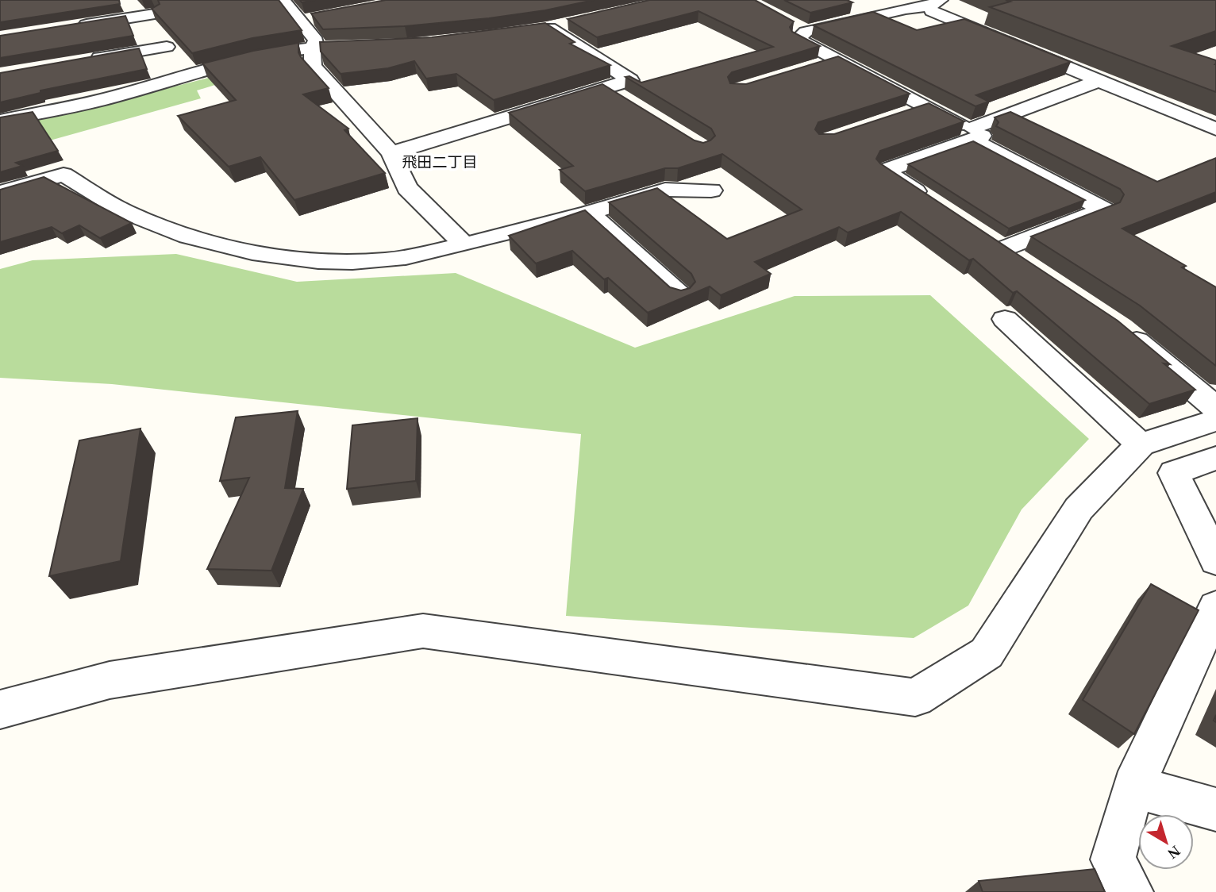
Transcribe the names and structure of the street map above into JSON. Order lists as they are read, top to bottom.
{
  "districts": ["飛田二丁目"],
  "north": "bottom right"
}
